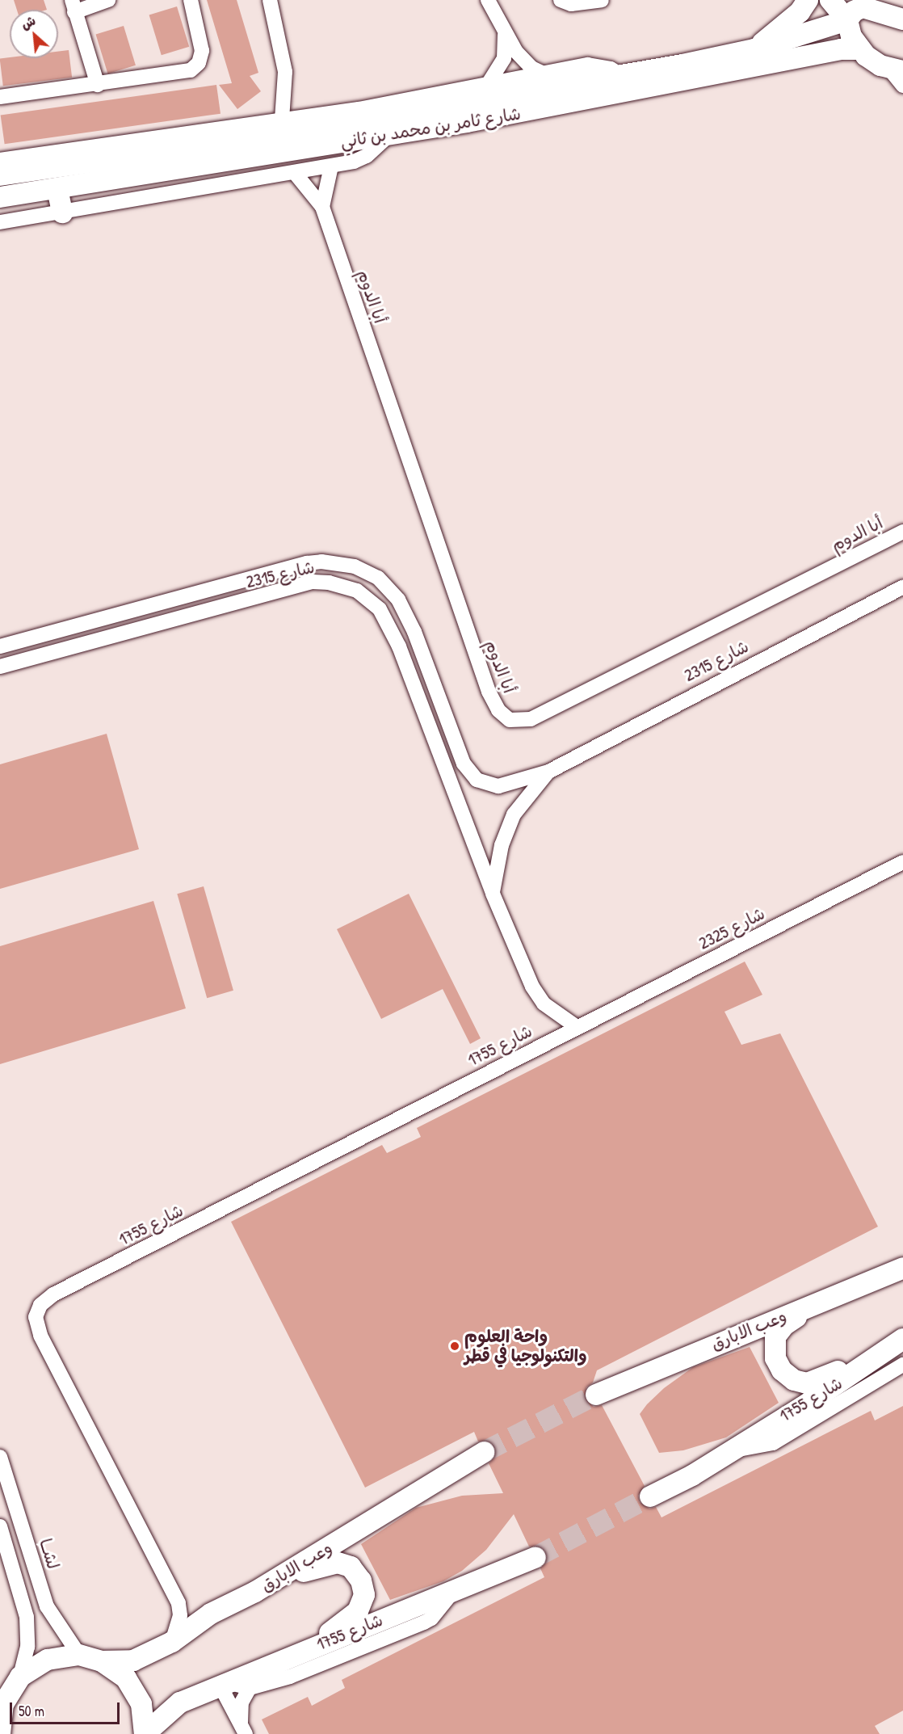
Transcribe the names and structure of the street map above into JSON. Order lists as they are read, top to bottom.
{
  "streets": {
    "street": [
      "شارع ثامر بن محمد بن ثاني",
      "أبا الدوم",
      "شارع 2315",
      "شارع 2325",
      "شارع 1755",
      "وعب الابارق",
      "لشــا"
    ]
  },
  "crossings": [
    ["شارع 2315", "شارع 2325"],
    ["شارع 2315", "شارع 1755"],
    ["شارع 2325", "شارع 1755"],
    ["شارع 1755", "وعب الابارق"]
  ],
  "places": ["واحة العلوم والتكنولوجيا في قطر"],
  "scale_bar": "50 m",
  "north": "top left"
}
